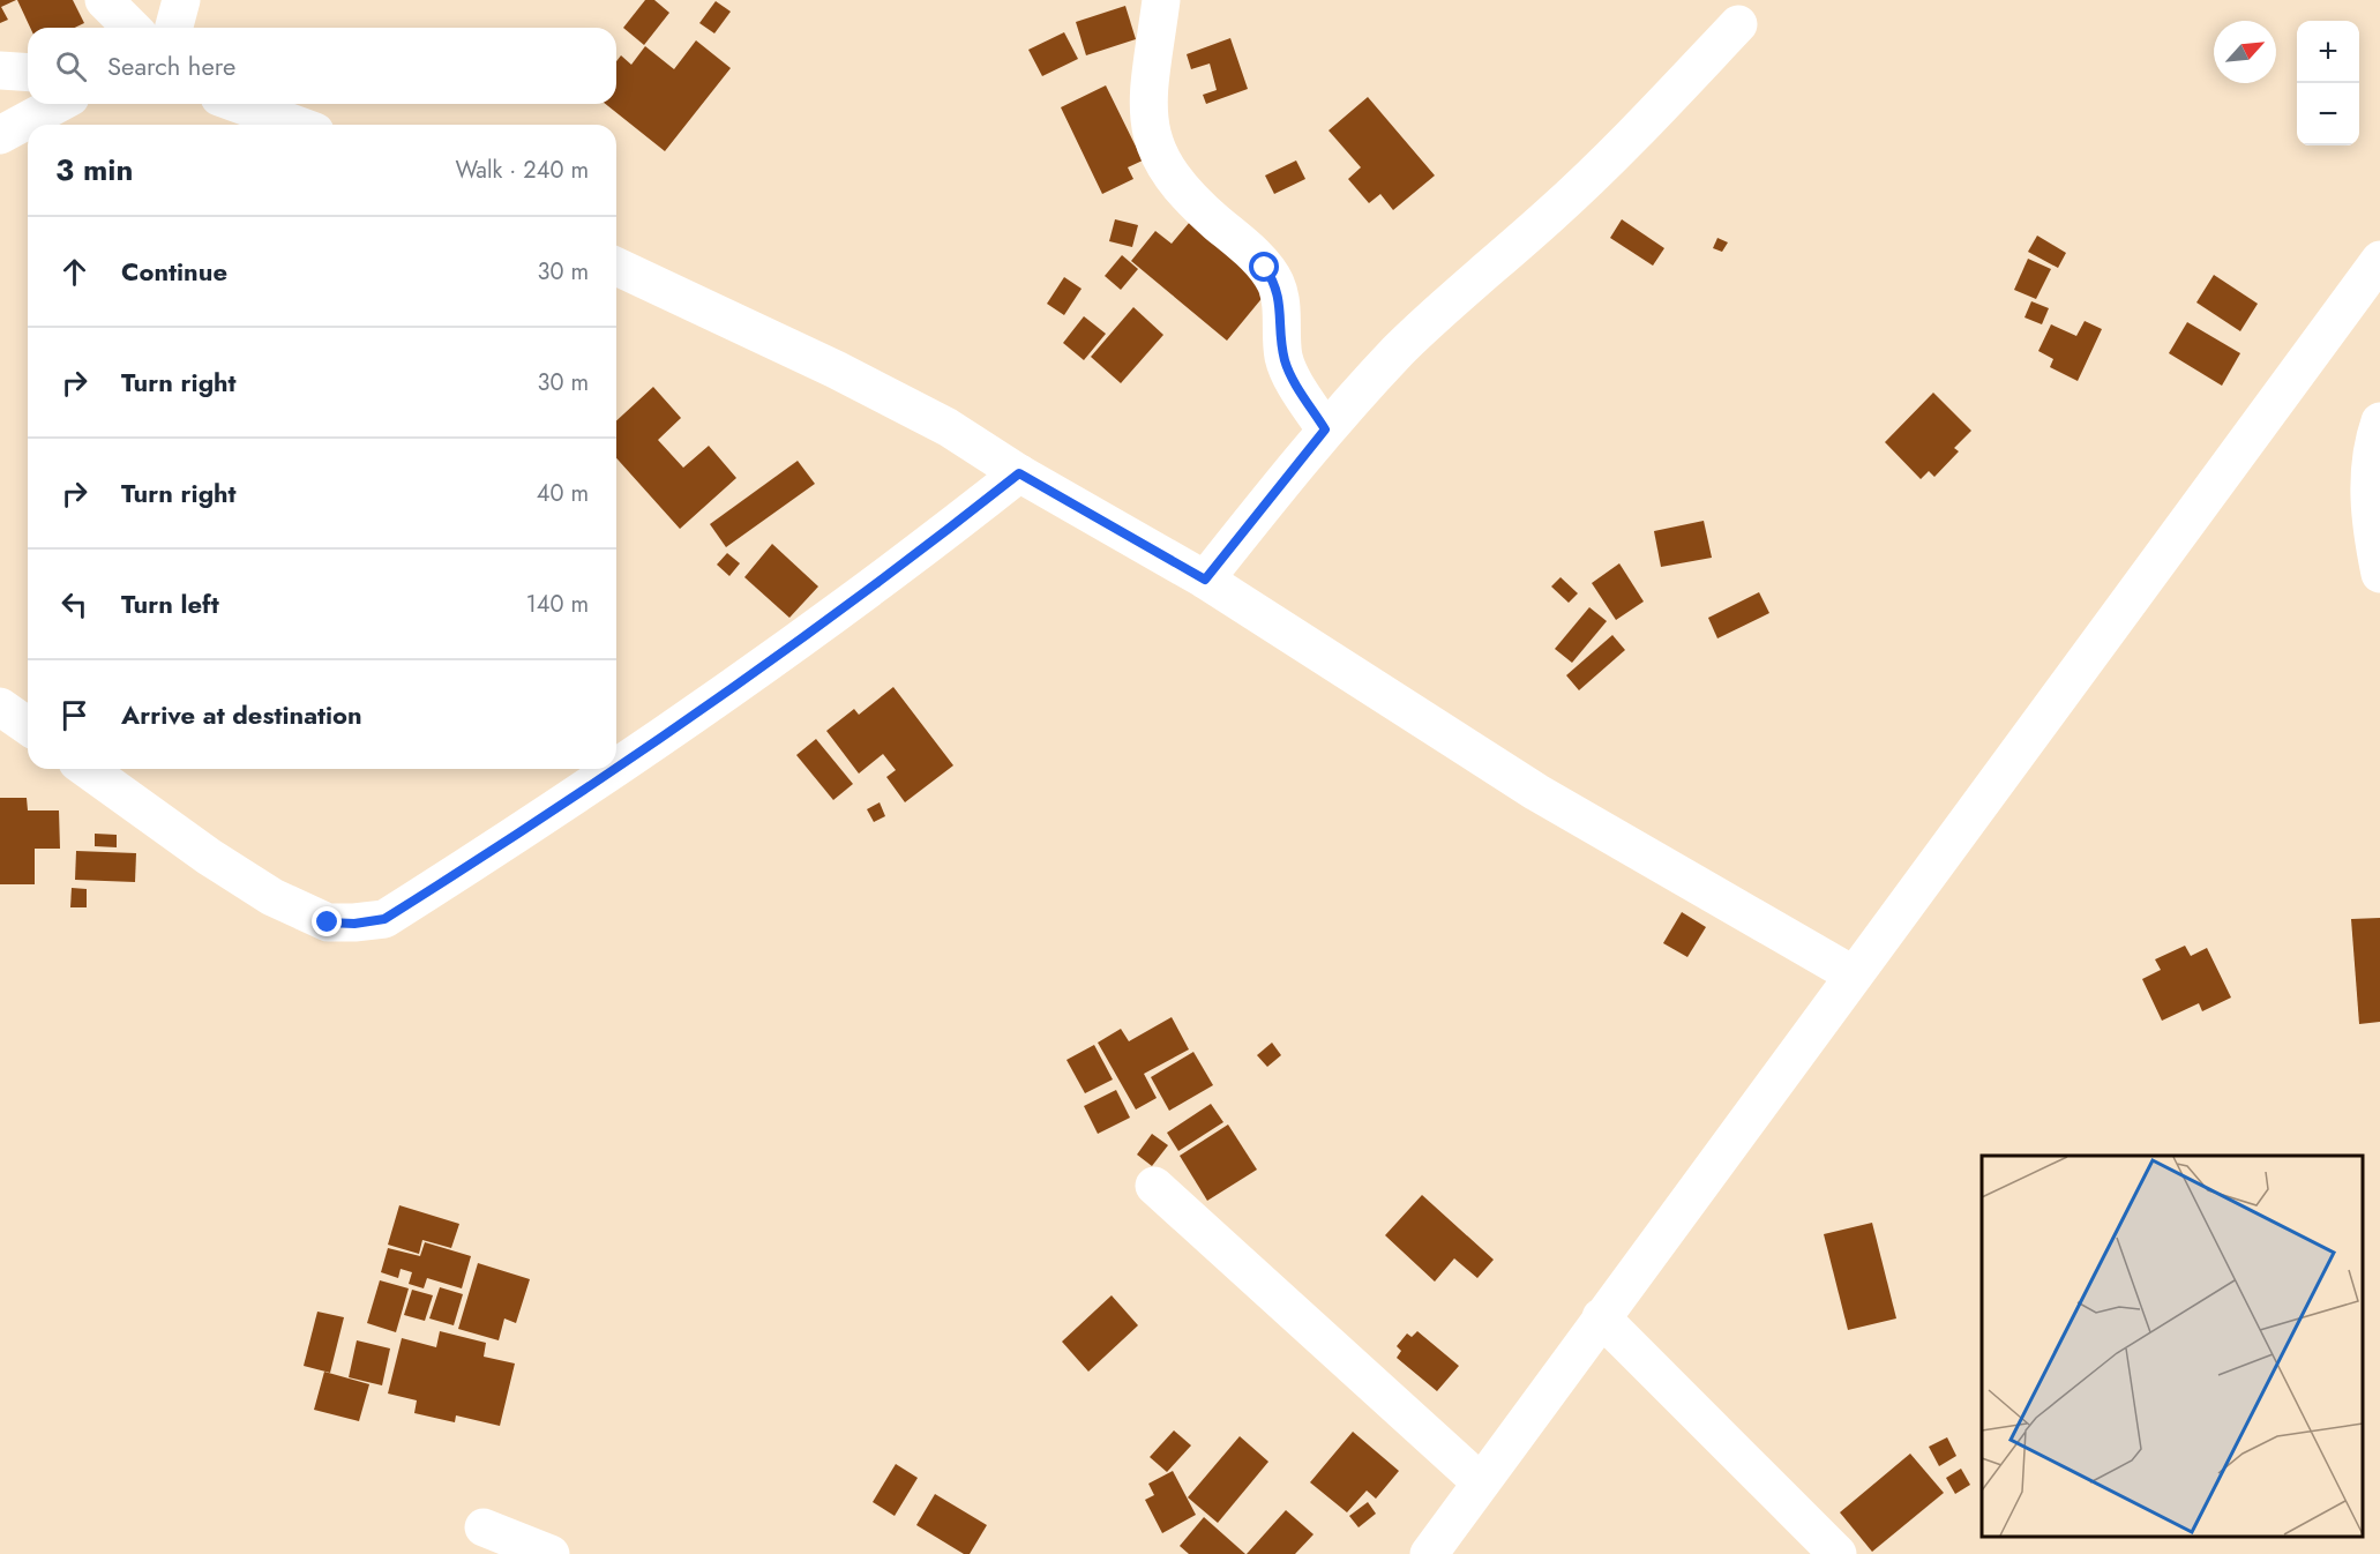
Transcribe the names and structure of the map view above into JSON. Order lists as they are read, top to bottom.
{
  "north": "top right",
  "page": {
    "map_buttons": ["+", "−"],
    "search": "Search here",
    "heading": ["3 min", "Walk · 240 m"],
    "list": [
      ["Continue", "30 m"],
      ["Turn right", "30 m"],
      ["Turn right", "40 m"],
      ["Turn left", "140 m"],
      "Arrive at destination"
    ]
  }
}
